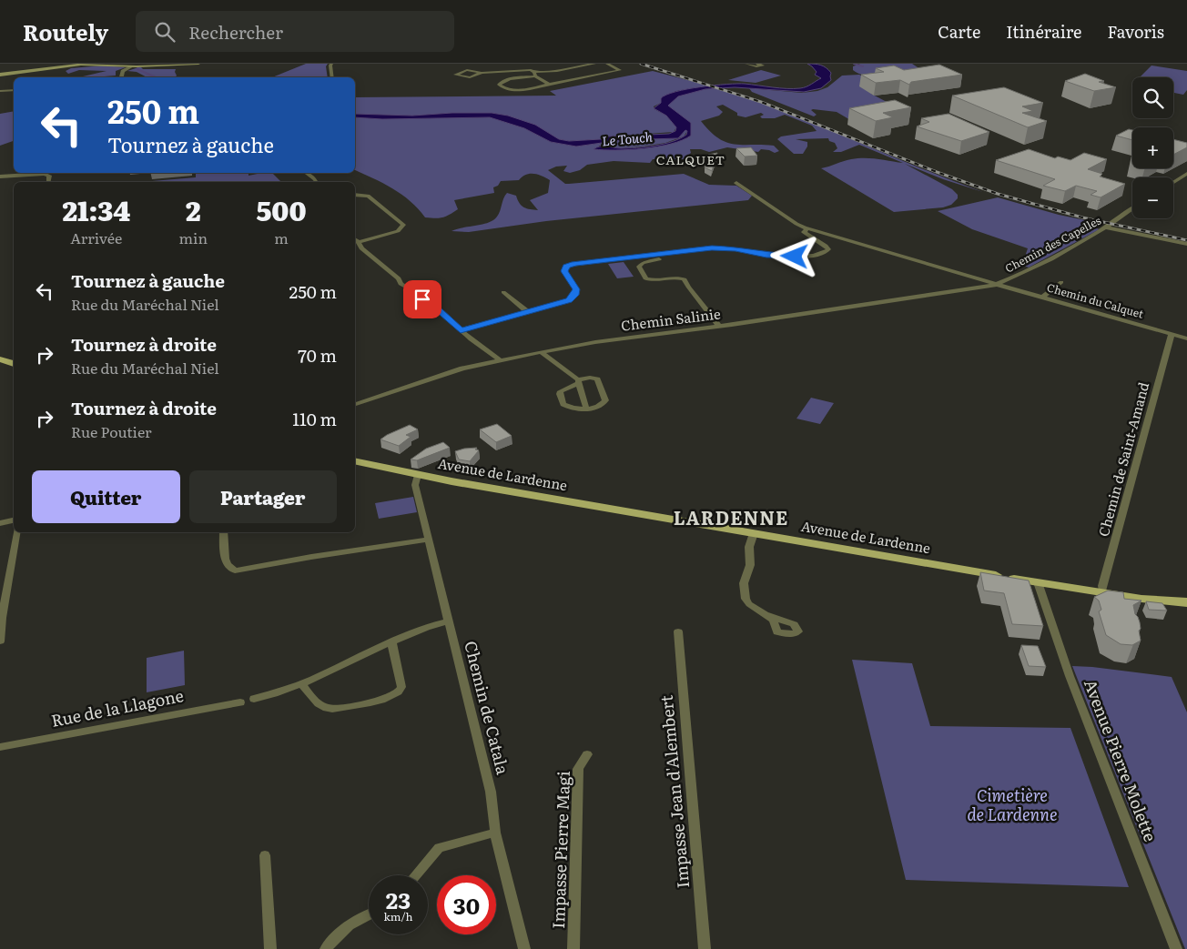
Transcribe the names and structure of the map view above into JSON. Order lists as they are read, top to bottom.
{
  "streets": {
    "main road": ["Avenue de Lardenne"],
    "street": [
      "Chemin des Capelles",
      "Chemin du Calquet",
      "Chemin Salinie",
      "Chemin de Saint-Amand",
      "Chemin de Catala",
      "Rue de la Llagone",
      "Avenue Pierre Molette",
      "Impasse Jean d'Alembert",
      "Impasse Pierre Magi"
    ]
  },
  "crossings": [
    ["Chemin des Capelles", "Chemin du Calquet"],
    ["Chemin des Capelles", "Chemin Salinie"],
    ["Chemin du Calquet", "Chemin Salinie"],
    ["Chemin du Calquet", "Chemin de Saint-Amand"],
    ["Chemin de Saint-Amand", "Avenue de Lardenne"],
    ["Avenue de Lardenne", "Chemin de Catala"],
    ["Avenue de Lardenne", "Avenue Pierre Molette"]
  ],
  "districts": ["CALQUET", "LARDENNE"],
  "water": ["Le Touch"],
  "parks": ["Cimetière de Lardenne"],
  "page": {
    "header": "Routely",
    "search": "Rechercher",
    "nav": ["Carte", "Itinéraire", "Favoris"],
    "map_buttons": ["+", "−"],
    "turn": ["250 m", "Tournez à gauche"],
    "eta": [
      "21:34",
      "Arrivée",
      "2",
      "min",
      "500",
      "m"
    ],
    "list": [
      {
        "name": "Tournez à gauche",
        "note": "Rue du Maréchal Niel",
        "value": "250 m"
      },
      {
        "name": "Tournez à droite",
        "note": "Rue du Maréchal Niel",
        "value": "70 m"
      },
      {
        "name": "Tournez à droite",
        "note": "Rue Poutier",
        "value": "110 m"
      }
    ],
    "buttons": ["Quitter", "Partager"],
    "speed": "23 km/h",
    "limit": "30"
  }
}
